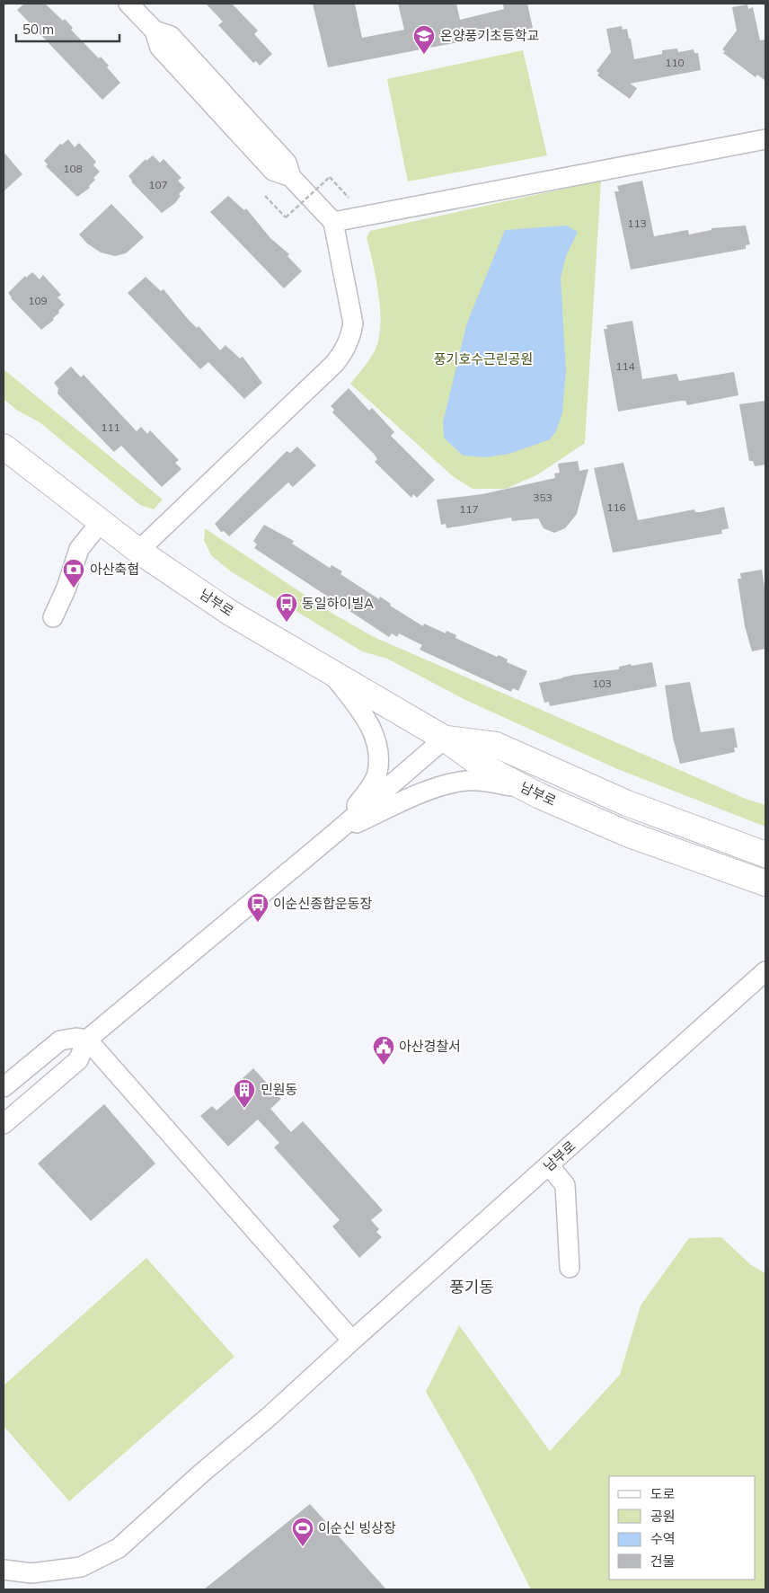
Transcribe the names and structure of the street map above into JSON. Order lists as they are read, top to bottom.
{
  "streets": {
    "main road": ["남부로"]
  },
  "districts": ["풍기동"],
  "parks": ["풍기호수근린공원"],
  "places": {
    "school or university": ["온양풍기초등학교"],
    "bank": ["아산축협"],
    "bus stop": ["동일하이빌A", "이순신종합운동장"],
    "public building": ["아산경찰서"],
    "building": ["민원동"],
    "sports": ["이순신 빙상장"]
  },
  "house_numbers": [
    "110",
    "108",
    "107",
    "113",
    "109",
    "114",
    "111",
    "353",
    "116",
    "117",
    "103"
  ],
  "legend": [
    "도로",
    "공원",
    "수역",
    "건물"
  ],
  "scale_bar": "50 m"
}
